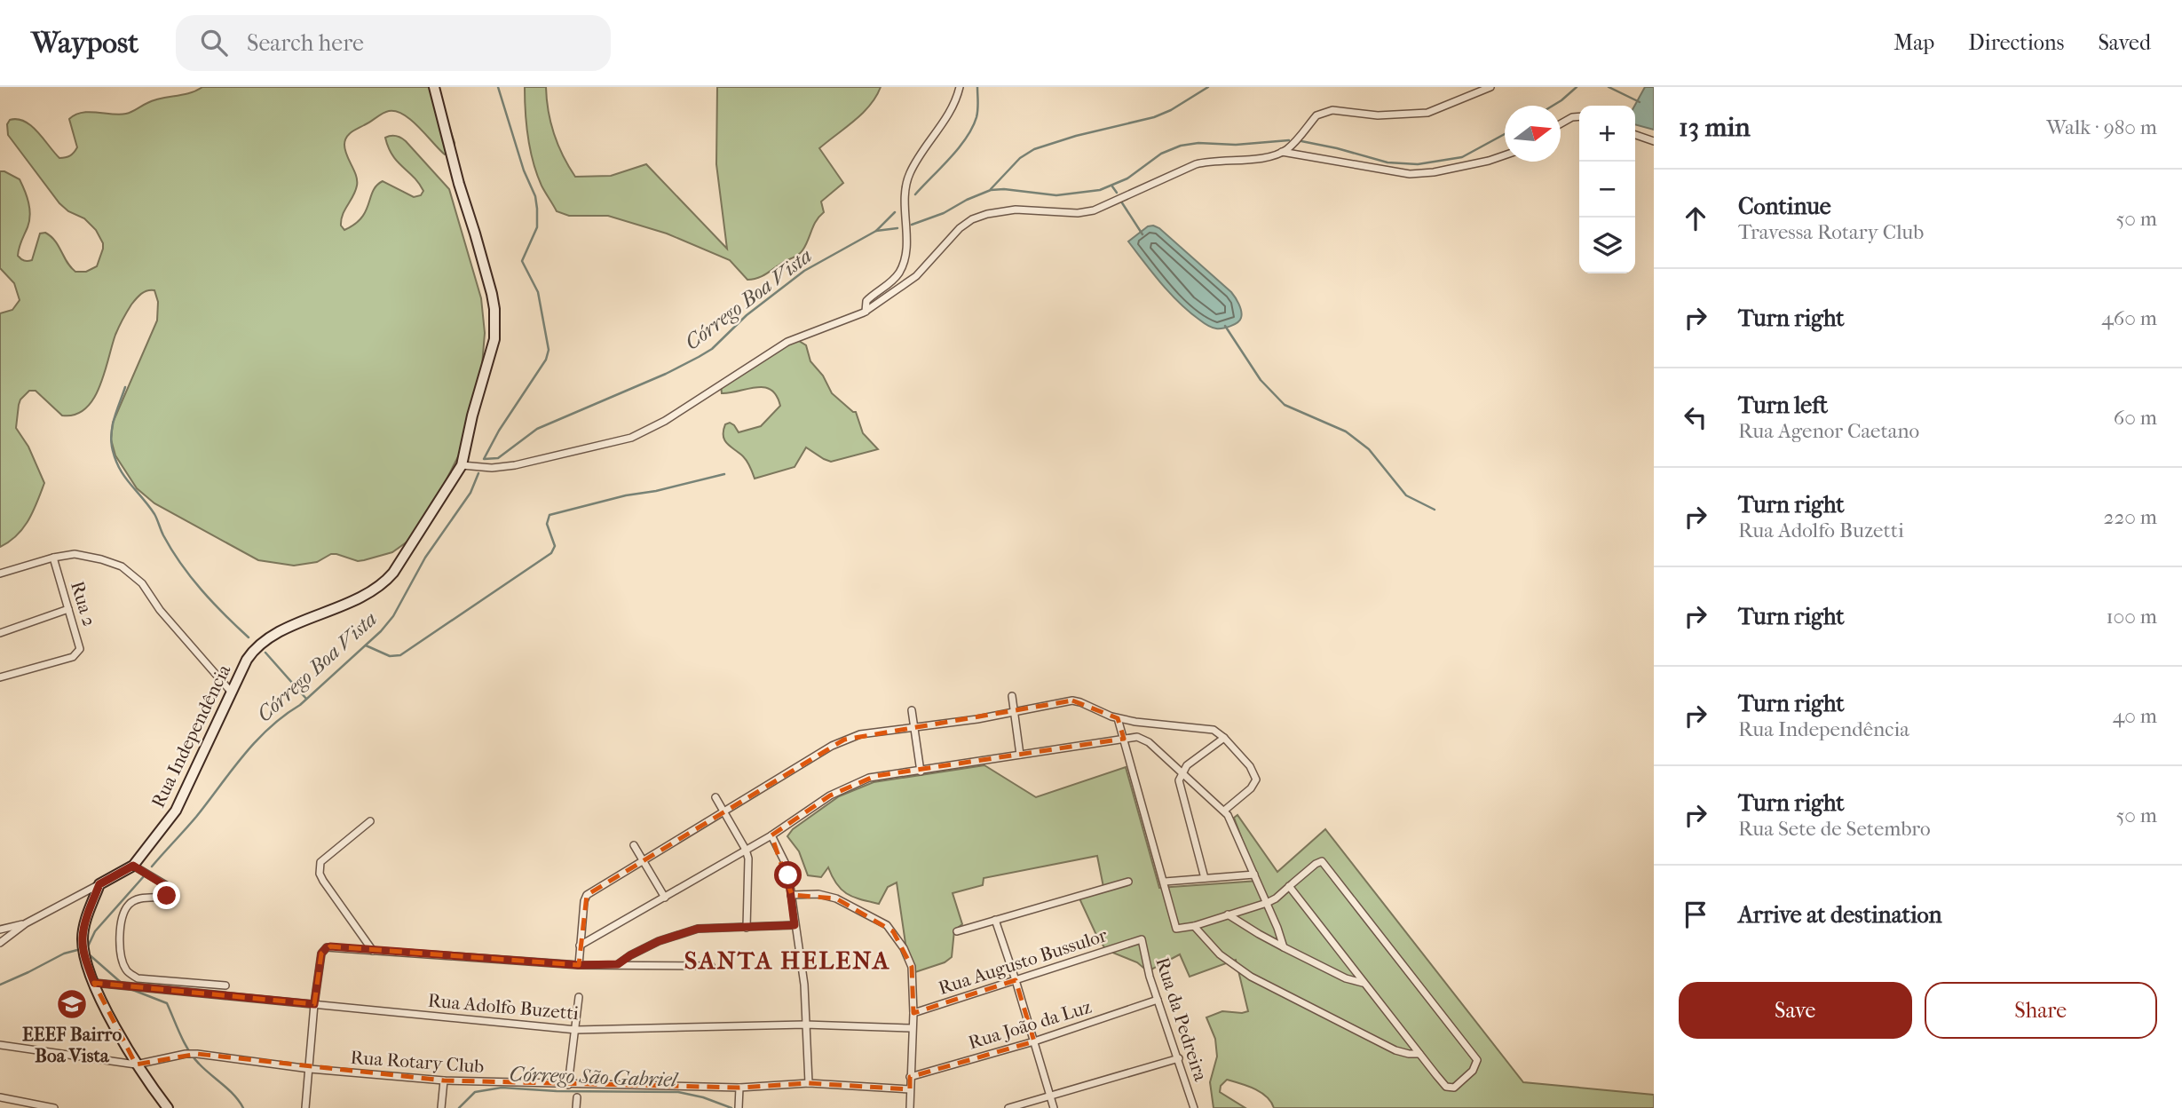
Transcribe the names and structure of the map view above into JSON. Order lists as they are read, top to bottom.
{
  "streets": {
    "street": [
      "Rua 2",
      "Rua Independência",
      "Rua Augusto Bussulor",
      "Rua Adolfo Buzetti",
      "Rua da Pedreira",
      "Rua João da Luz",
      "Rua Rotary Club"
    ]
  },
  "crossings": [
    ["Rua Augusto Bussulor", "Rua da Pedreira"],
    ["Rua da Pedreira", "Rua João da Luz"]
  ],
  "districts": ["SANTA HELENA"],
  "water": ["Córrego Boa Vista", "Córrego São Gabriel"],
  "places": {
    "school or university": ["EEEF Bairro Boa Vista"]
  },
  "north": "right",
  "page": {
    "header": "Waypost",
    "search": "Search here",
    "nav": ["Map", "Directions", "Saved"],
    "heading": ["13 min", "Walk · 980 m"],
    "map_buttons": ["+", "−"],
    "list": [
      ["Continue", "Travessa Rotary Club", "50 m"],
      ["Turn right", "460 m"],
      ["Turn left", "Rua Agenor Caetano", "60 m"],
      ["Turn right", "Rua Adolfo Buzetti", "220 m"],
      ["Turn right", "100 m"],
      ["Turn right", "Rua Independência", "40 m"],
      ["Turn right", "Rua Sete de Setembro", "50 m"],
      "Arrive at destination"
    ],
    "buttons": ["Save", "Share"]
  }
}
